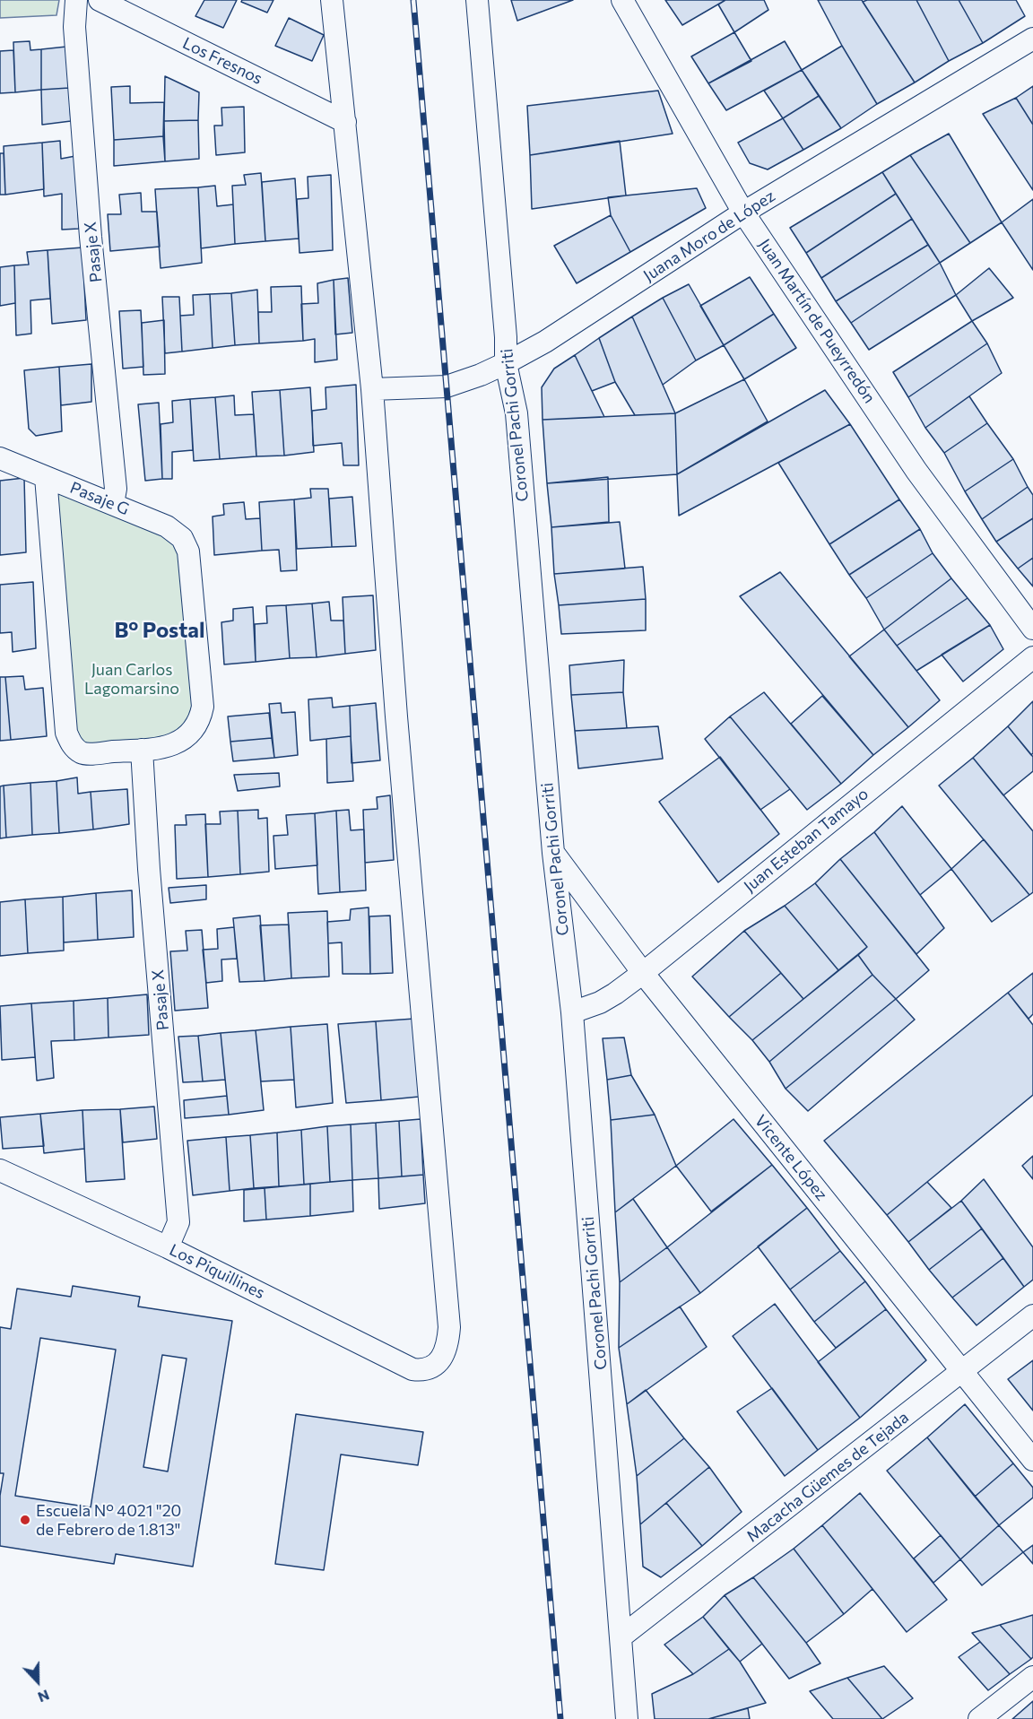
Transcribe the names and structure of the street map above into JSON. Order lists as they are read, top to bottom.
{
  "streets": {
    "street": [
      "Los Fresnos",
      "Juana Moro de López",
      "Pasaje X",
      "Juan Martín de Pueyrredón",
      "Coronel Pachi Gorriti",
      "Pasaje G",
      "Juan Esteban Tamayo",
      "Vicente López",
      "Los Piquillines",
      "Macacha Güemes de Tejada"
    ]
  },
  "crossings": [
    ["Juana Moro de López", "Juan Martín de Pueyrredón"],
    ["Juana Moro de López", "Coronel Pachi Gorriti"],
    ["Juana Moro de López", "Los Piquillines"],
    ["Pasaje X", "Pasaje G"],
    ["Pasaje X", "Los Piquillines"],
    ["Coronel Pachi Gorriti", "Juan Esteban Tamayo"],
    ["Coronel Pachi Gorriti", "Vicente López"],
    ["Coronel Pachi Gorriti", "Macacha Güemes de Tejada"],
    ["Juan Esteban Tamayo", "Vicente López"],
    ["Vicente López", "Macacha Güemes de Tejada"]
  ],
  "districts": ["Bº Postal"],
  "parks": ["Juan Carlos Lagomarsino"],
  "places": ["Escuela N° 4021 \"20 de Febrero de 1.813\""],
  "north": "bottom"
}
